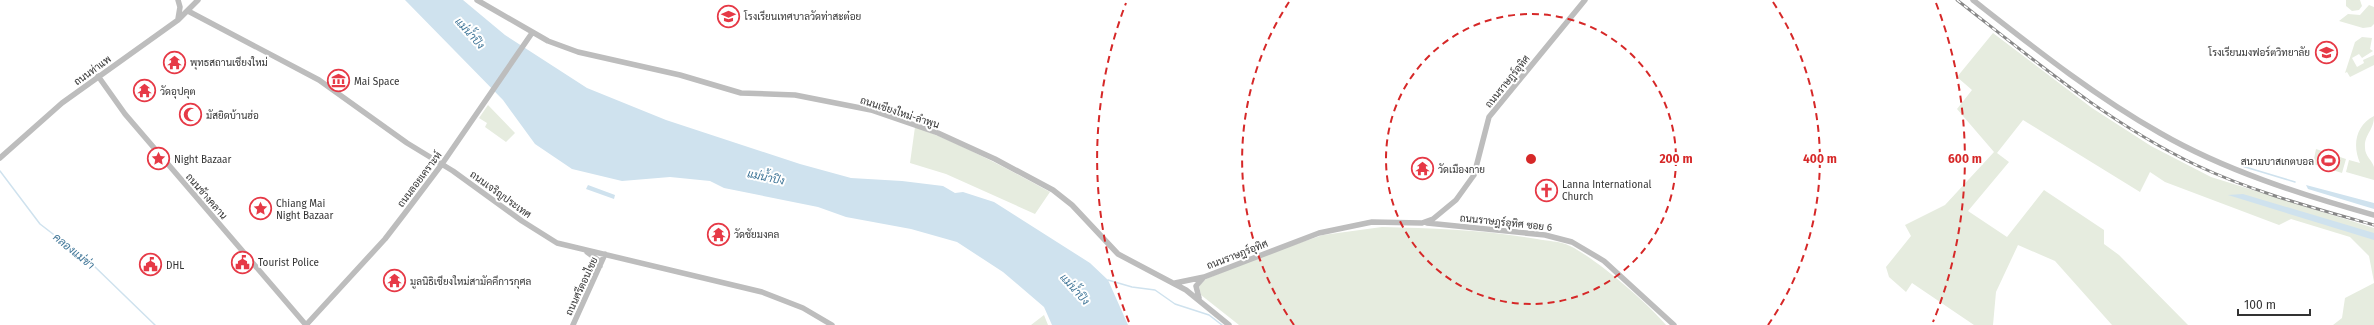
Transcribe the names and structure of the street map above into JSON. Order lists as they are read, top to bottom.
{
  "streets": {
    "street": [
      "ถนนท่าแพ",
      "ถนนราษฎร์อุทิศ",
      "ถนนเชียงใหม่-ลำพูน",
      "ถนนลอยเคราะห์",
      "ถนนเจริญประเทศ",
      "ถนนช้างคลาน",
      "ถนนราษฎร์อุทิศ ซอย 6",
      "ถนนศรีดอนไชย"
    ]
  },
  "crossings": [
    ["ถนนท่าแพ", "ถนนเจริญประเทศ"],
    ["ถนนท่าแพ", "ถนนช้างคลาน"],
    ["ถนนราษฎร์อุทิศ", "ถนนเชียงใหม่-ลำพูน"],
    ["ถนนราษฎร์อุทิศ", "ถนนราษฎร์อุทิศ ซอย 6"],
    ["ถนนเชียงใหม่-ลำพูน", "ถนนลอยเคราะห์"],
    ["ถนนลอยเคราะห์", "ถนนเจริญประเทศ"],
    ["ถนนลอยเคราะห์", "ถนนช้างคลาน"],
    ["ถนนเจริญประเทศ", "ถนนศรีดอนไชย"]
  ],
  "water": ["แม่น้ำปิง", "คลองแม่ข่า"],
  "places": {
    "school or university": ["โรงเรียนเทศบาลวัดท่าสะต๋อย", "โรงเรียนมงฟอร์ตวิทยาลัย"],
    "temple": [
      "พุทธสถานเชียงใหม่",
      "วัดอุปคุต",
      "วัดเมืองกาย",
      "วัดชัยมงคล",
      "มูลนิธิเชียงใหม่สามัคคีการกุศล"
    ],
    "museum": ["Mai Space"],
    "mosque": ["มัสยิดบ้านฮ่อ"],
    "place": ["Night Bazaar", "Chiang Mai Night Bazaar"],
    "sports": ["สนามบาสเกตบอล"],
    "church": ["Lanna International Church"],
    "public building": ["Tourist Police", "DHL"]
  },
  "scale_bar": "100 m",
  "rings": ["200 m", "400 m", "600 m"]
}
